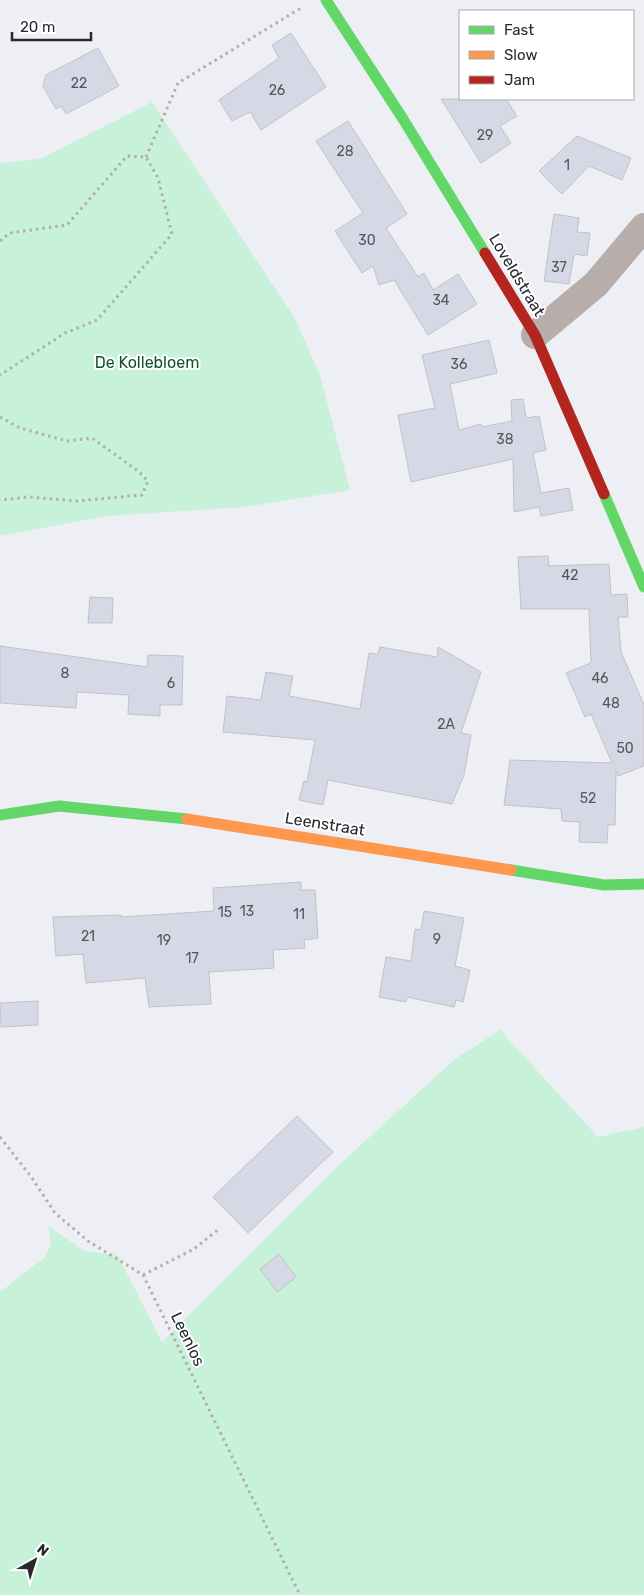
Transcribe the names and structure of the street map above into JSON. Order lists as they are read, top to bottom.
{
  "streets": {
    "street": ["Loveldstraat", "Leenstraat"],
    "path": ["Leenlos"]
  },
  "parks": ["De Kollebloem"],
  "house_numbers": [
    "22",
    "26",
    "29",
    "28",
    "1",
    "30",
    "37",
    "34",
    "36",
    "38",
    "42",
    "8",
    "46",
    "6",
    "48",
    "2A",
    "50",
    "52",
    "13",
    "15",
    "11",
    "21",
    "9",
    "19",
    "17"
  ],
  "legend": ["Fast", "Slow", "Jam"],
  "scale_bar": "20 m",
  "north": "top right"
}
